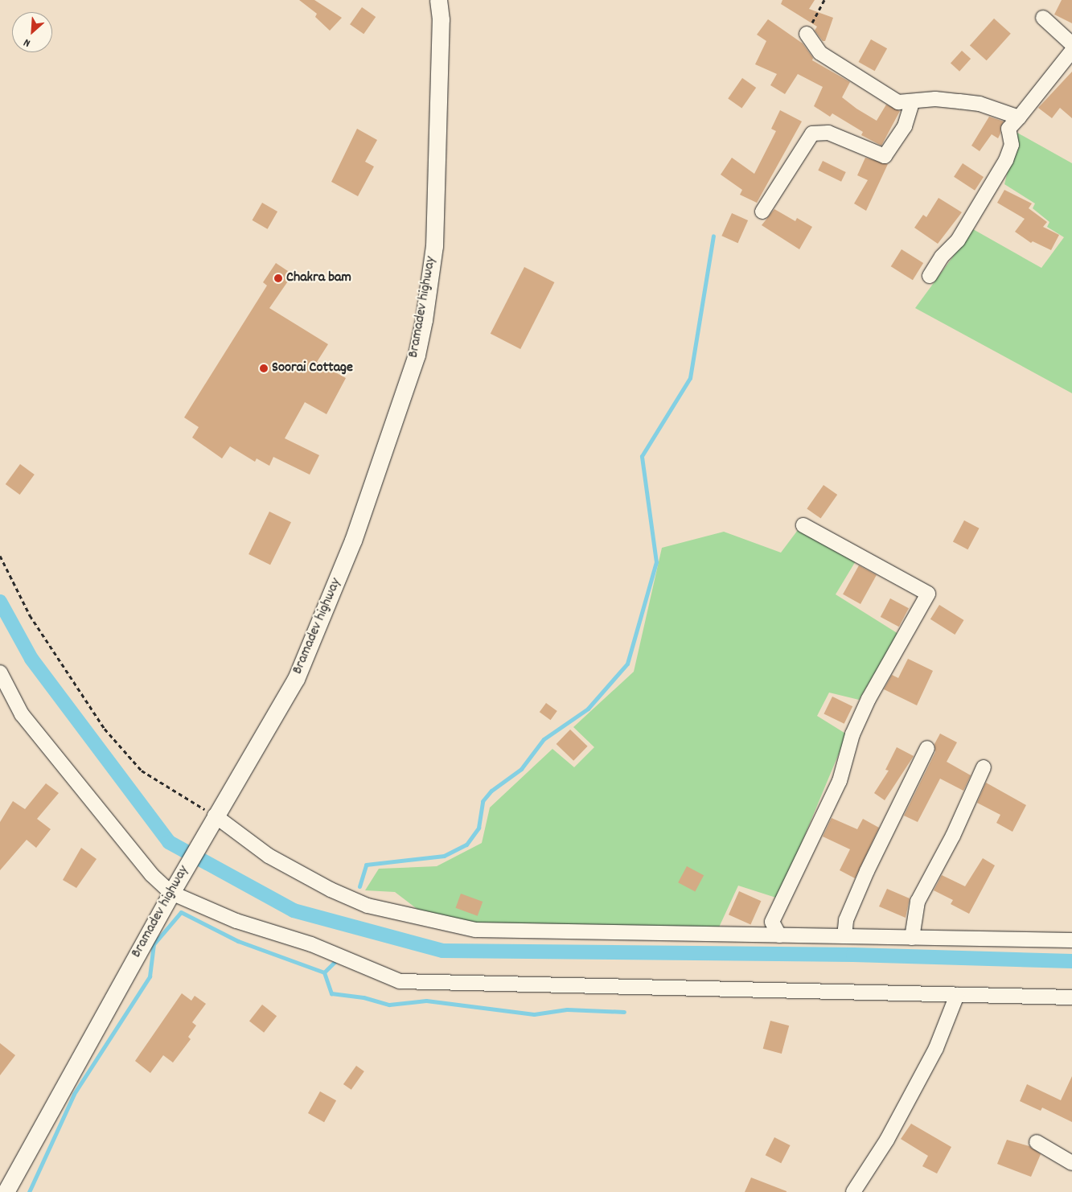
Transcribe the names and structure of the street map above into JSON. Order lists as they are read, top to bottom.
{
  "streets": {
    "street": ["Bramadev highway"]
  },
  "places": ["Chakra bam", "Soorai Cottage"],
  "north": "bottom left"
}
